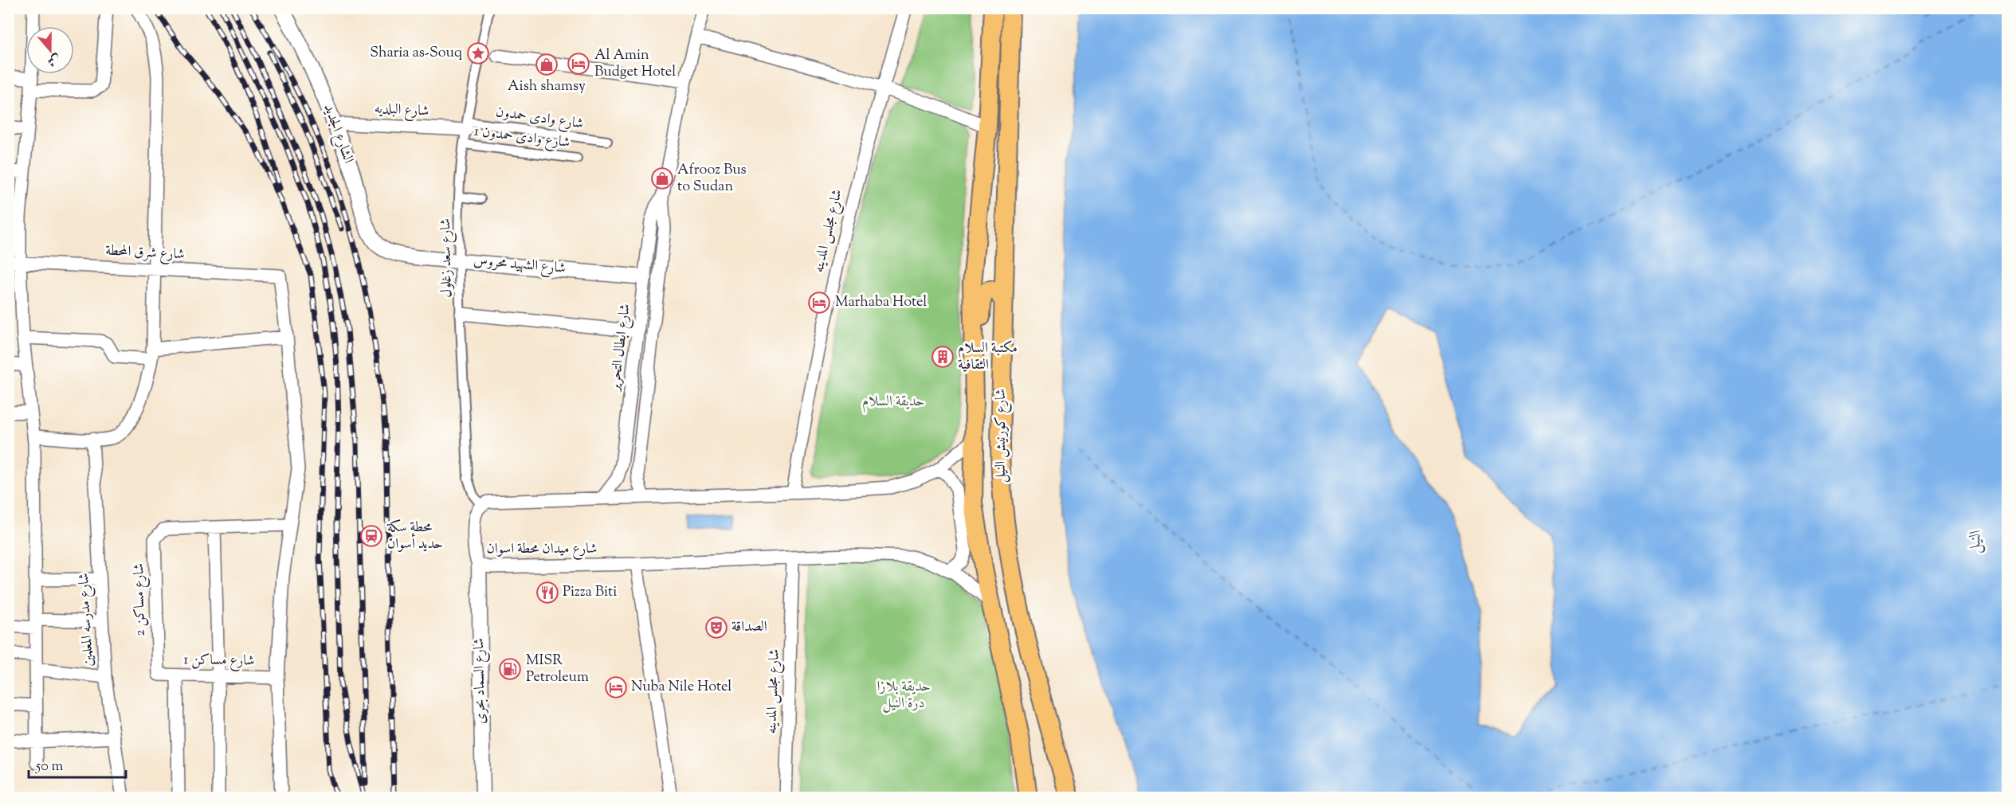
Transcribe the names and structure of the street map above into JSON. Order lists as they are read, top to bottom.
{
  "streets": {
    "main road": ["شارع كورنيش النيل"],
    "street": [
      "شارع البلديه",
      "شارع وادى حمدون",
      "الشارع الجديد",
      "شارع وادى حمدون 1",
      "شارع مجلس المدينه",
      "شارع شرق المحطة",
      "شارع سعد زغلول",
      "شارع الشهيد محروس",
      "شارع ابطال التحرير",
      "شارع ميدان محطة اسوان",
      "شارع مساكن 2",
      "شارع مدرسه المعلمين",
      "شارع مساكن 1",
      "شارع السماد بحرى"
    ]
  },
  "crossings": [
    ["شارع البلديه", "شارع وادى حمدون"],
    ["شارع البلديه", "الشارع الجديد"],
    ["شارع البلديه", "شارع سعد زغلول"],
    ["شارع وادى حمدون", "شارع سعد زغلول"],
    ["الشارع الجديد", "شارع الشهيد محروس"],
    ["شارع وادى حمدون 1", "شارع سعد زغلول"],
    ["شارع مجلس المدينه", "شارع ميدان محطة اسوان"],
    ["شارع سعد زغلول", "شارع الشهيد محروس"],
    ["شارع سعد زغلول", "شارع ميدان محطة اسوان"],
    ["شارع الشهيد محروس", "شارع ابطال التحرير"],
    ["شارع كورنيش النيل", "شارع ميدان محطة اسوان"],
    ["شارع ميدان محطة اسوان", "شارع السماد بحرى"],
    ["شارع مساكن 2", "شارع مساكن 1"]
  ],
  "water": ["النيل"],
  "parks": ["حديقة السلام", "حديقة بلازا درة النيل"],
  "places": {
    "place": ["Sharia as-Souq"],
    "hotel": ["Al Amin Budget Hotel", "Marhaba Hotel", "Nuba Nile Hotel"],
    "shop": ["Aish shamsy", "Afrooz Bus to Sudan"],
    "building": ["مكتبة السلام الثقافية"],
    "station": ["محطة سكة حديد أسوان"],
    "restaurant": ["Pizza Biti"],
    "theatre": ["الصداقة"],
    "fuel station": ["MISR Petroleum"]
  },
  "scale_bar": "50 m",
  "north": "bottom"
}
